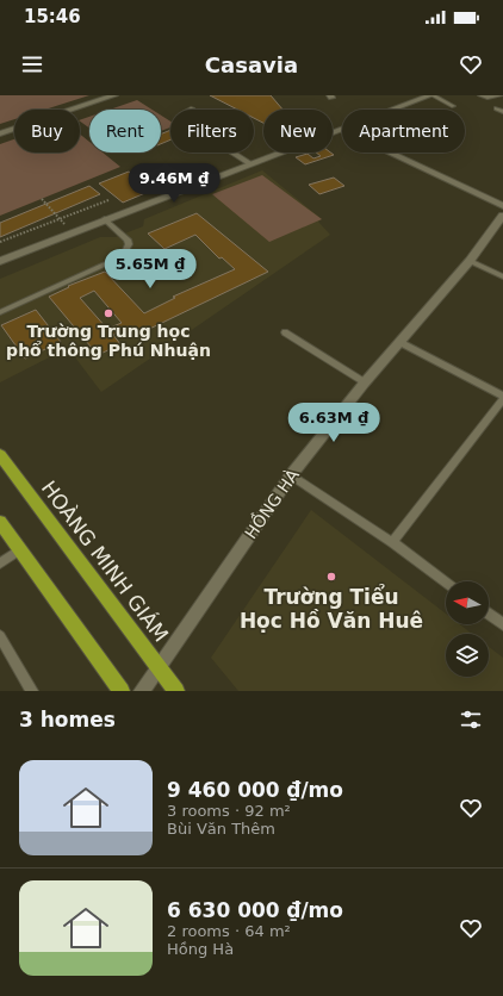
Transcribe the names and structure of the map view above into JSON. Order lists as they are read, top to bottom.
{
  "streets": {
    "main road": ["HOÀNG MINH GIÁM"],
    "street": ["HỒNG HÀ"]
  },
  "crossings": [
    ["HỒNG HÀ", "HOÀNG MINH GIÁM"]
  ],
  "places": ["Trường Trung học phổ thông Phú Nhuận", "Trường Tiểu Học Hồ Văn Huê"],
  "north": "left",
  "page": {
    "status": "15:46",
    "header": "Casavia",
    "chip": [
      "Buy",
      "Rent",
      "Filters",
      "New",
      "Apartment"
    ],
    "price": ["9.46M ₫", "5.65M ₫", "6.63M ₫"],
    "heading": "3 homes",
    "list": [
      {
        "name": "9 460 000 ₫/mo",
        "note": "3 rooms · 92 m² · Bùi Văn Thêm"
      },
      {
        "name": "6 630 000 ₫/mo",
        "note": "2 rooms · 64 m² · Hồng Hà"
      }
    ]
  }
}
